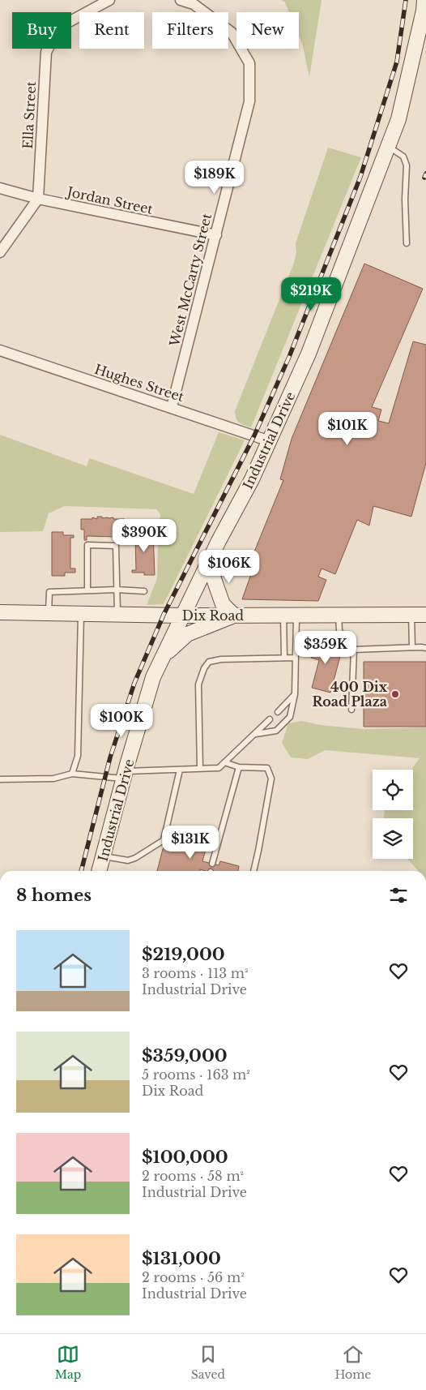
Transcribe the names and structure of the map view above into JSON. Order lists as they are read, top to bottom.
{
  "streets": {
    "main road": ["Industrial Drive", "Dix Road"],
    "street": [
      "Ella Street",
      "Jordan Street",
      "West McCarty Street",
      "Hughes Street"
    ]
  },
  "crossings": [
    ["Ella Street", "Jordan Street"],
    ["Jordan Street", "West McCarty Street"],
    ["West McCarty Street", "Hughes Street"],
    ["Hughes Street", "Industrial Drive"],
    ["Industrial Drive", "Dix Road"]
  ],
  "places": ["400 Dix Road Plaza"],
  "page": {
    "chip": [
      "Buy",
      "Rent",
      "Filters",
      "New"
    ],
    "price": [
      "$189K",
      "$219K",
      "$101K",
      "$390K",
      "$106K",
      "$359K",
      "$100K",
      "$131K"
    ],
    "heading": "8 homes",
    "list": [
      {
        "name": "$219,000",
        "note": "3 rooms · 113 m² · Industrial Drive"
      },
      {
        "name": "$359,000",
        "note": "5 rooms · 163 m² · Dix Road"
      },
      {
        "name": "$100,000",
        "note": "2 rooms · 58 m² · Industrial Drive"
      },
      {
        "name": "$131,000",
        "note": "2 rooms · 56 m² · Industrial Drive"
      }
    ],
    "tabs": ["Map", "Saved", "Home"]
  }
}
